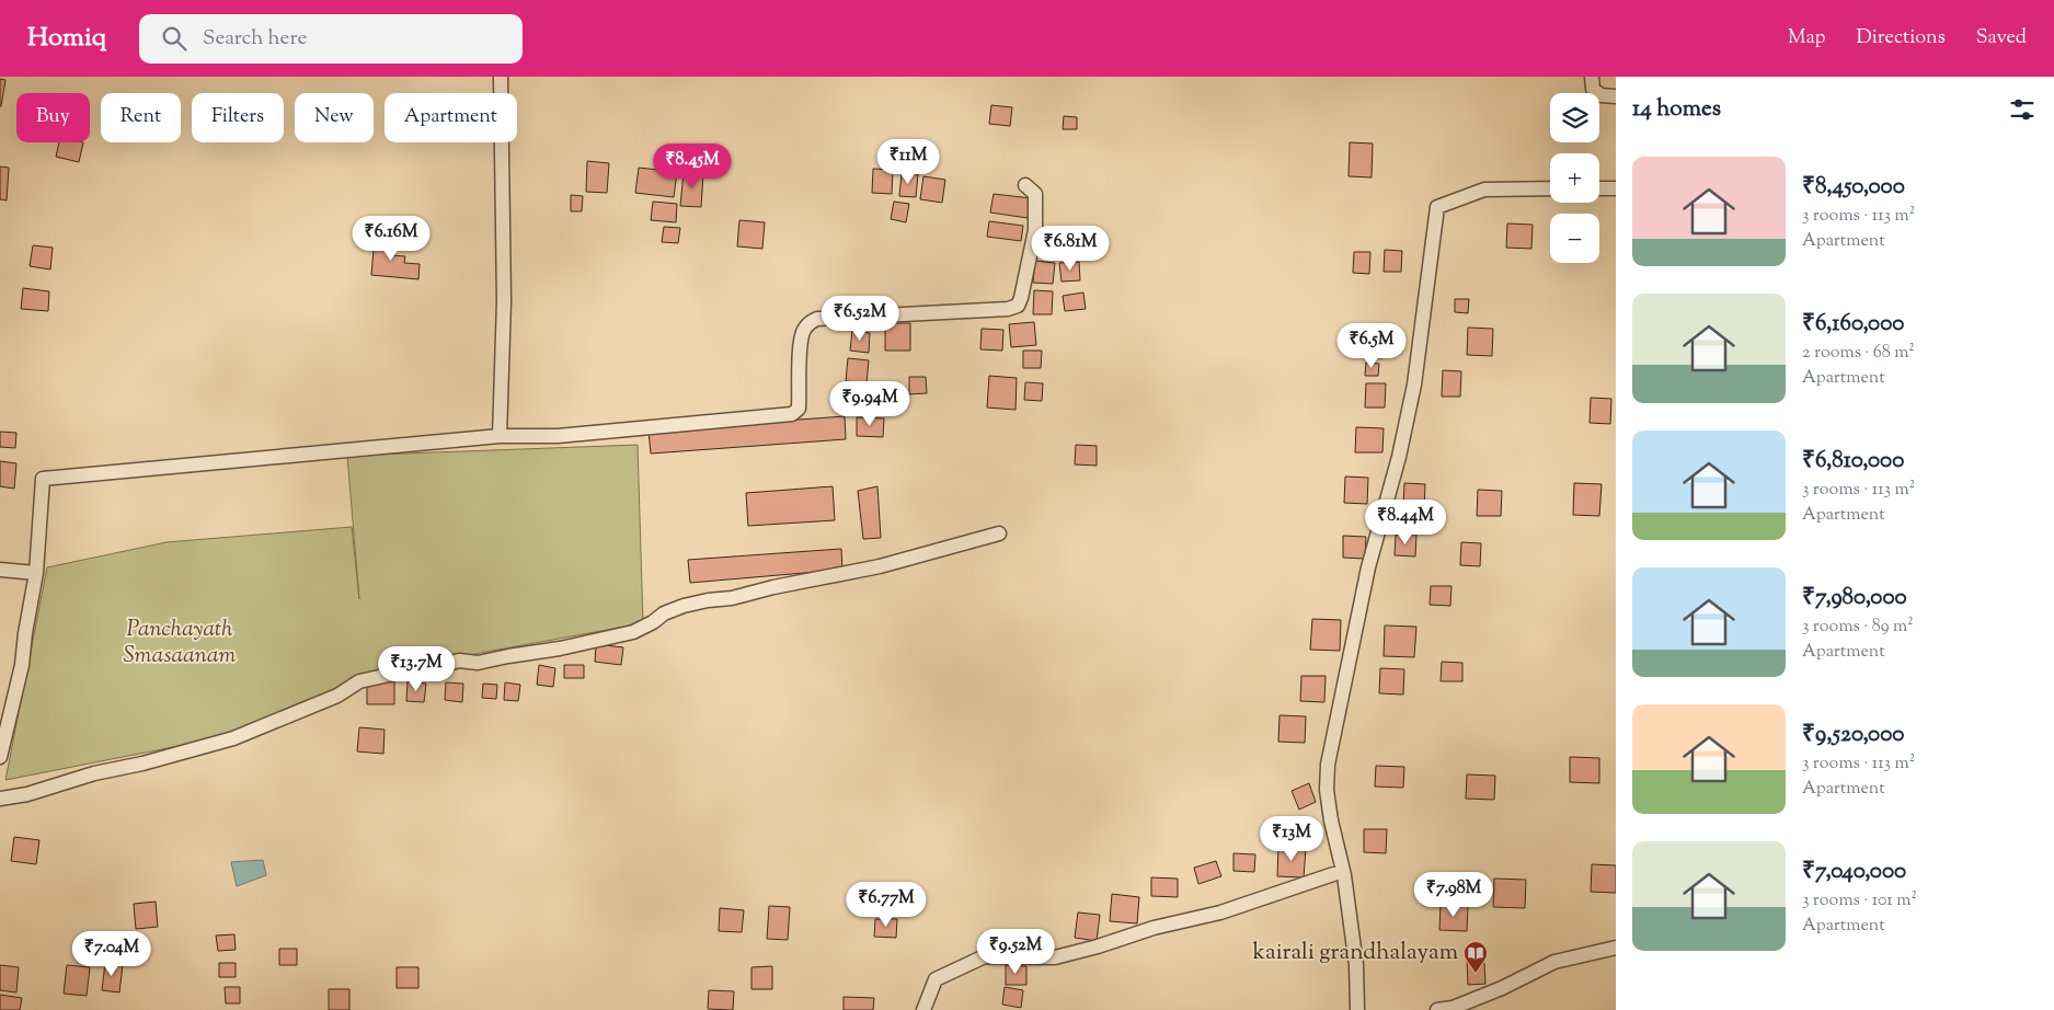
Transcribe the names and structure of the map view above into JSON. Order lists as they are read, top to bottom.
{
  "parks": ["Panchayath Smasaanam"],
  "places": {
    "library": ["kairali grandhalayam"]
  },
  "page": {
    "header": "Homiq",
    "search": "Search here",
    "nav": ["Map", "Directions", "Saved"],
    "heading": "14 homes",
    "map_buttons": ["+", "−"],
    "chip": [
      "Buy",
      "Rent",
      "Filters",
      "New",
      "Apartment"
    ],
    "price": [
      "₹11M",
      "₹8.45M",
      "₹6.16M",
      "₹6.81M",
      "₹6.52M",
      "₹6.5M",
      "₹9.94M",
      "₹8.44M",
      "₹13.7M",
      "₹13M",
      "₹7.98M",
      "₹6.77M",
      "₹9.52M",
      "₹7.04M"
    ],
    "list": [
      {
        "name": "₹8,450,000",
        "note": "3 rooms · 113 m² · Apartment"
      },
      {
        "name": "₹6,160,000",
        "note": "2 rooms · 68 m² · Apartment"
      },
      {
        "name": "₹6,810,000",
        "note": "3 rooms · 113 m² · Apartment"
      },
      {
        "name": "₹7,980,000",
        "note": "3 rooms · 89 m² · Apartment"
      },
      {
        "name": "₹9,520,000",
        "note": "3 rooms · 113 m² · Apartment"
      },
      {
        "name": "₹7,040,000",
        "note": "3 rooms · 101 m² · Apartment"
      }
    ]
  }
}
